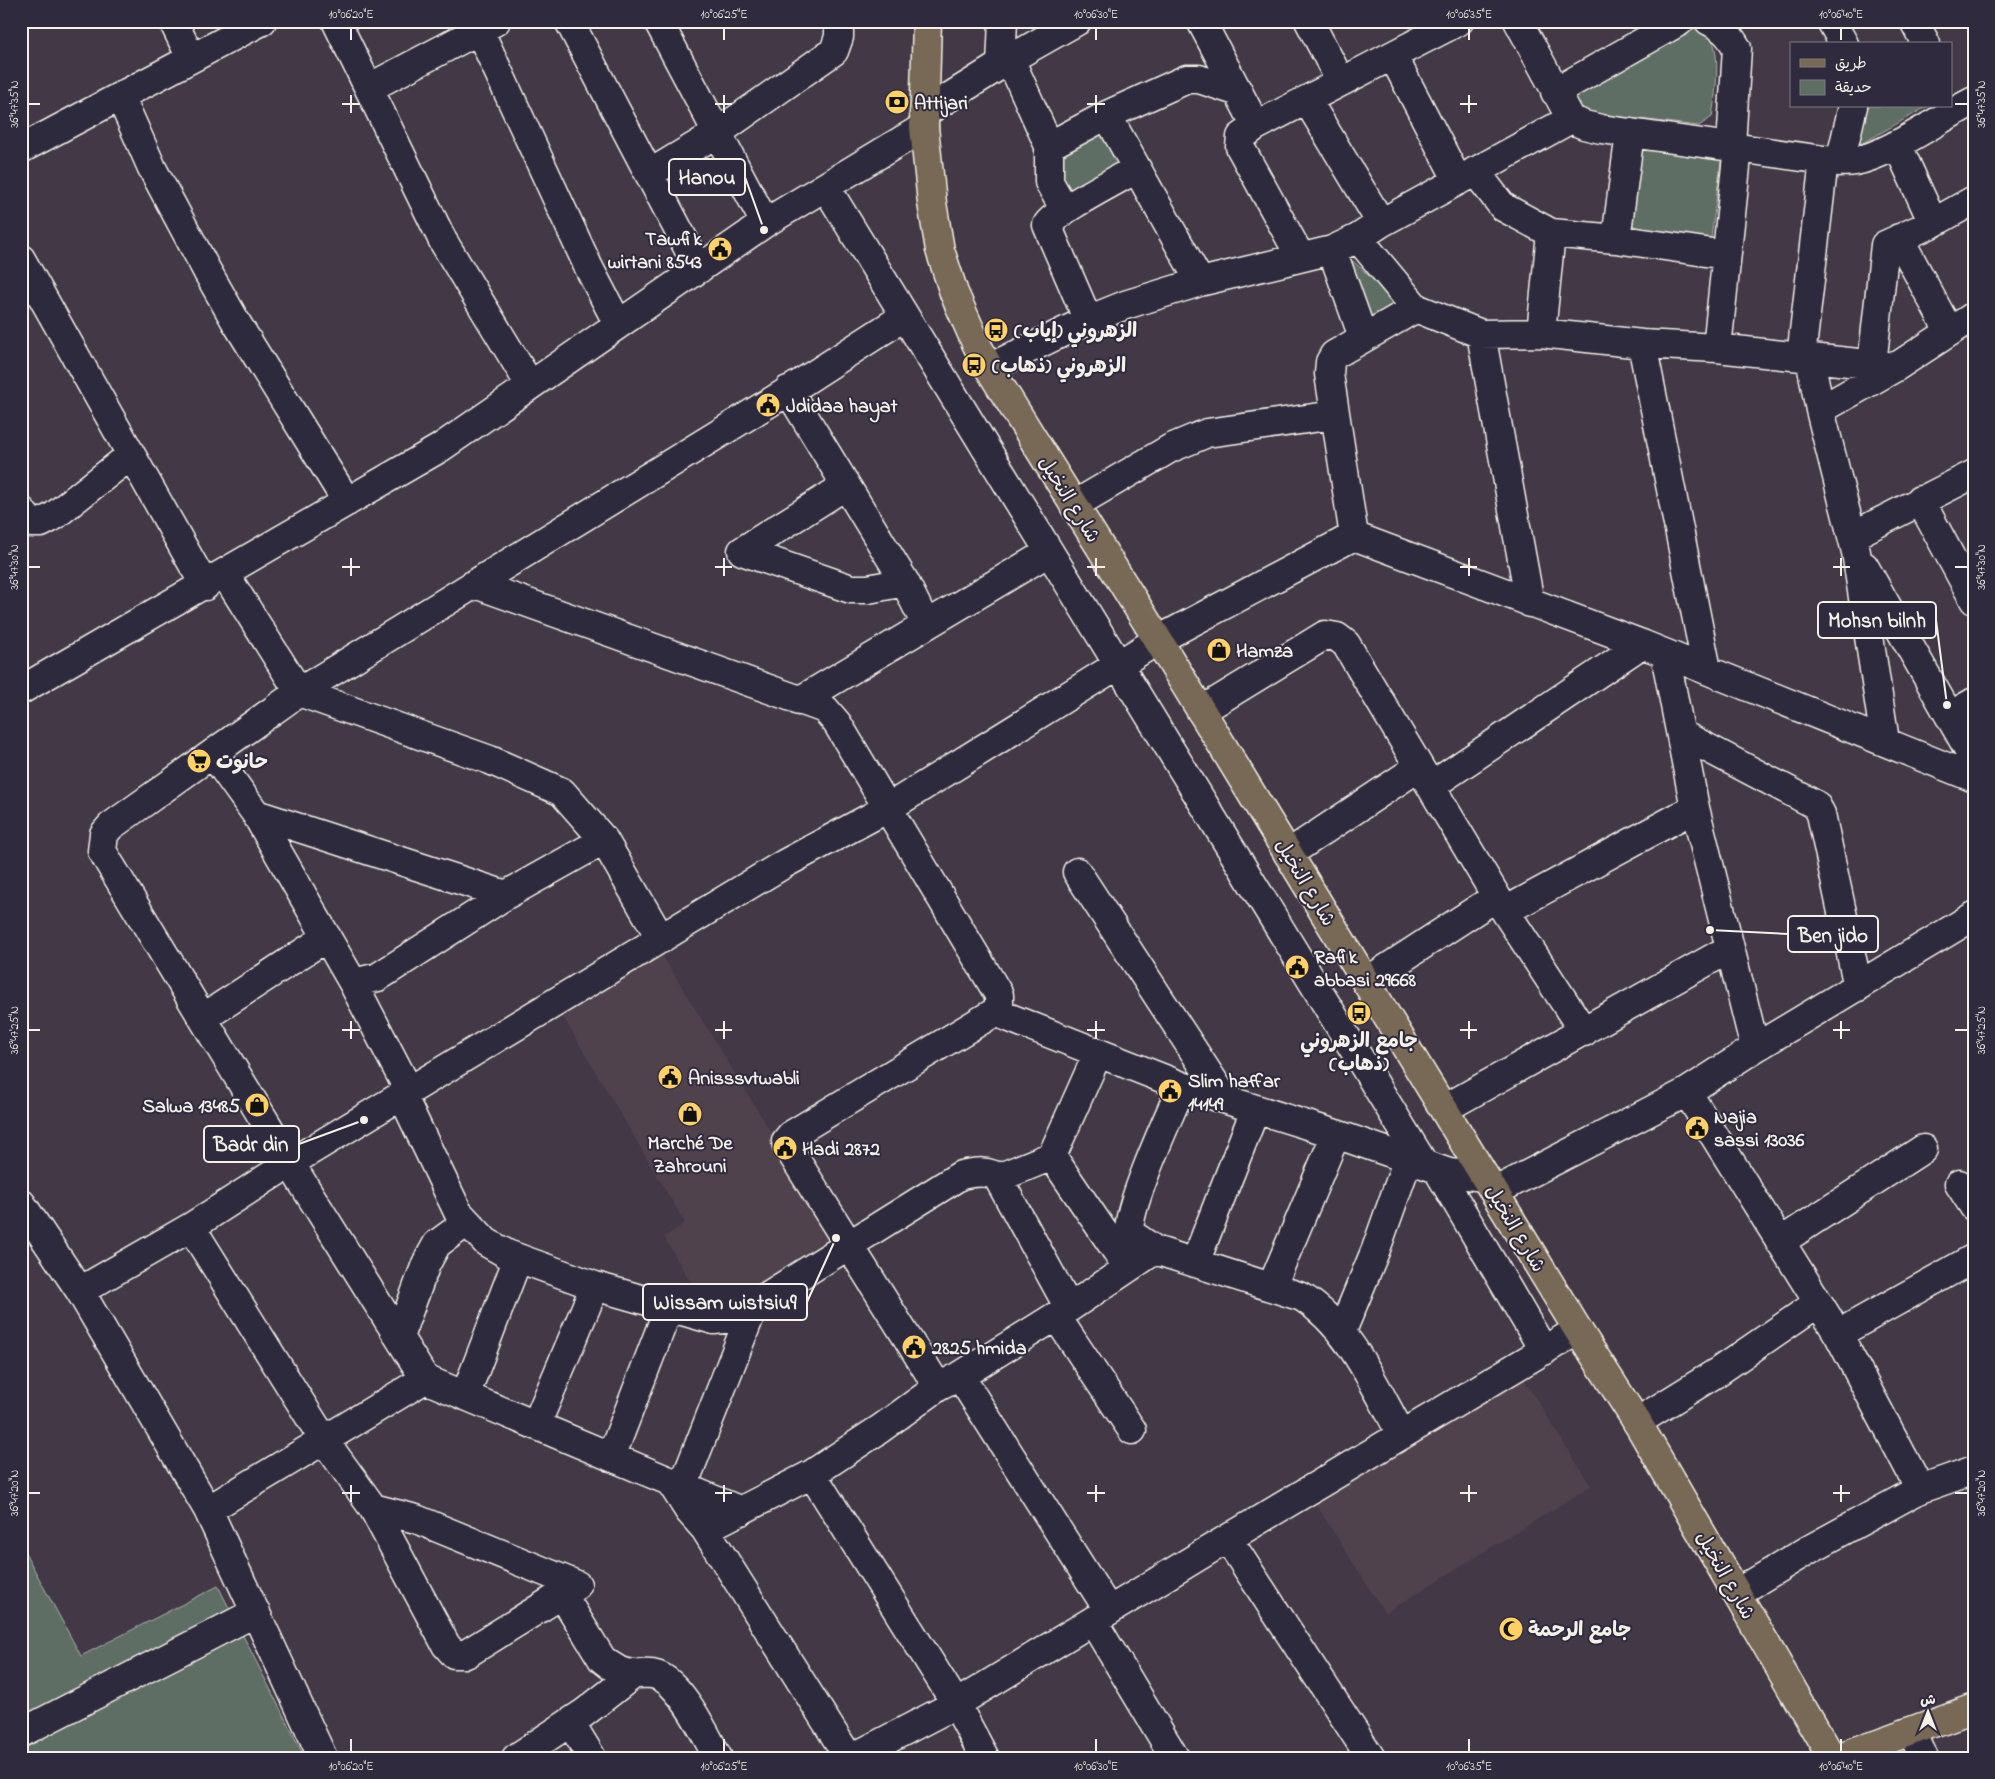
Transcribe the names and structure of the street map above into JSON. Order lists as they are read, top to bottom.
{
  "streets": {
    "main road": ["شارع النخيل"]
  },
  "places": {
    "bank": ["Attijari"],
    "other": [
      "Hanou",
      "Mohsn bilnh",
      "Ben jido",
      "Badr din",
      "Wissam wistsiu9"
    ],
    "public building": [
      "Tawfik wirtani 8543",
      "Jdidaa hayat",
      "Rafik abbasi 29668",
      "Anisssvtwabli",
      "Slim haffar 14149",
      "Najia sassi 13036",
      "Hadi 2872",
      "2825 hmida"
    ],
    "bus stop": ["الزهروني (إياب)", "الزهروني (ذهاب)", "جامع الزهروني (ذهاب)"],
    "shop": ["Hamza", "Salwa 13485", "Marché De Zahrouni"],
    "supermarket": ["حانوت"],
    "mosque": ["جامع الرحمة"]
  },
  "legend": ["طريق", "حديقة"],
  "north": "top",
  "coordinates": [
    "10°06'20\"E",
    "10°06'25\"E",
    "10°06'30\"E",
    "10°06'35\"E",
    "10°06'40\"E",
    "36°47'35\"N",
    "36°47'30\"N",
    "36°47'25\"N",
    "36°47'20\"N"
  ]
}
